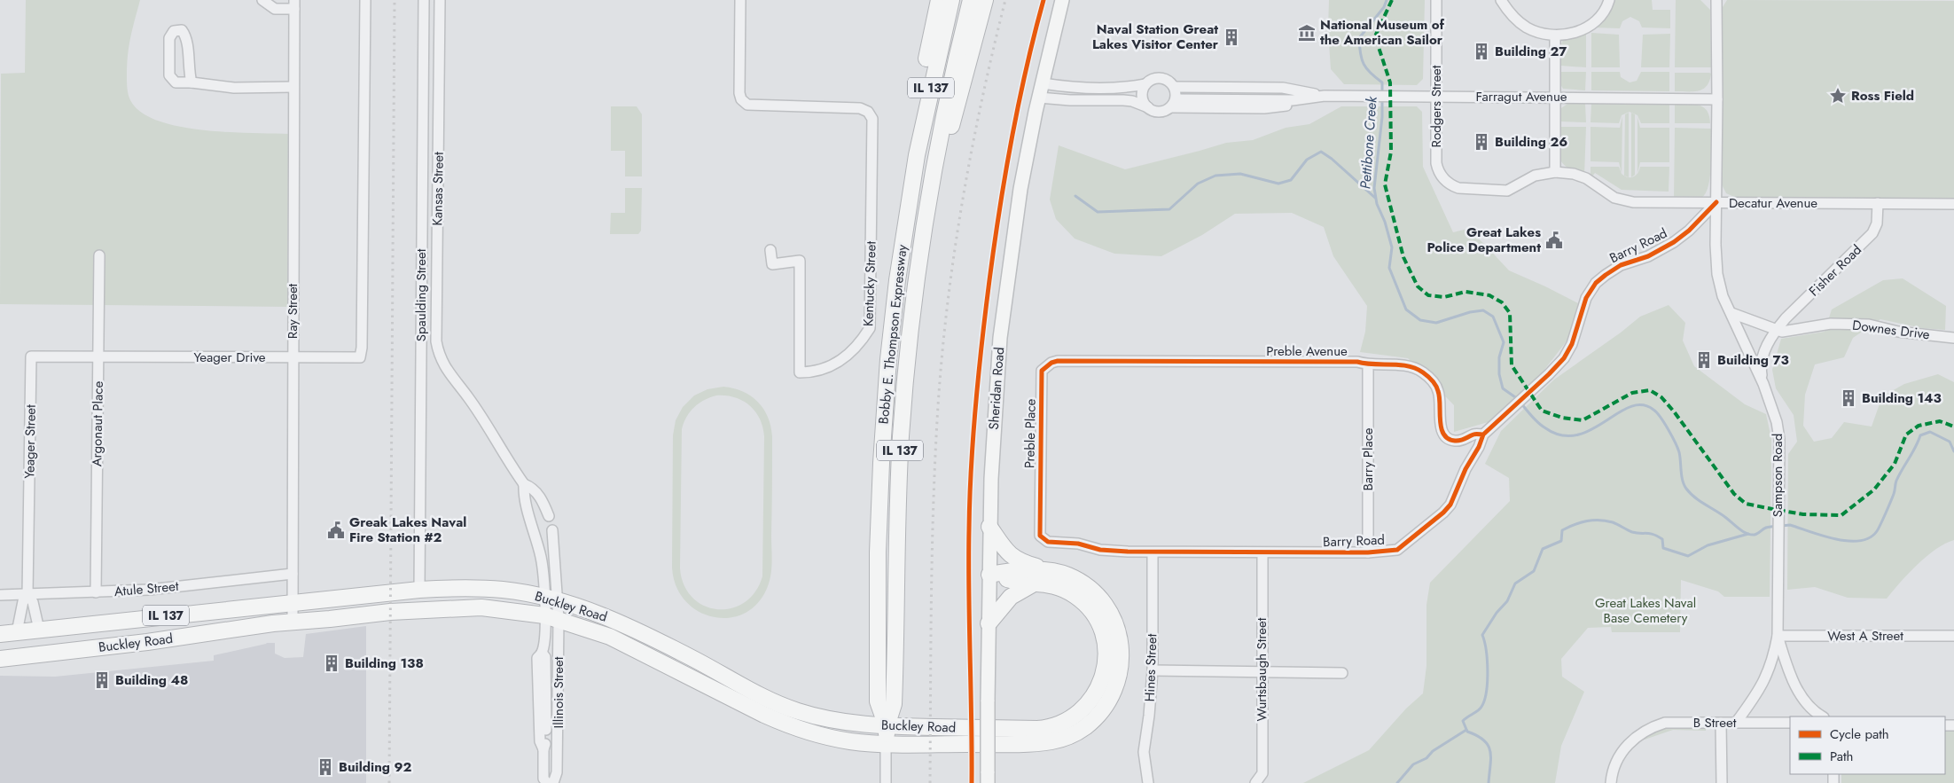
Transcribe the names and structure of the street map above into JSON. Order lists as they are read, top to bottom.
{
  "streets": {
    "highway": ["IL 137", "Bobby E. Thompson Expressway", "Buckley Road"],
    "main road": ["Sheridan Road"],
    "street": [
      "Farragut Avenue",
      "Rodgers Street",
      "Kansas Street",
      "Decatur Avenue",
      "Barry Road",
      "Fisher Road",
      "Kentucky Street",
      "Spaulding Street",
      "Ray Street",
      "Downes Drive",
      "Preble Avenue",
      "Yeager Drive",
      "Argonaut Place",
      "Preble Place",
      "Yeager Street",
      "Barry Place",
      "Sampson Road",
      "Atule Street",
      "West A Street",
      "Hines Street",
      "Wurtsbaugh Street",
      "Illinois Street",
      "B Street"
    ]
  },
  "crossings": [
    ["Farragut Avenue", "Rodgers Street"],
    ["Farragut Avenue", "Sampson Road"],
    ["Rodgers Street", "Decatur Avenue"],
    ["Kansas Street", "Buckley Road"],
    ["Kansas Street", "Illinois Street"],
    ["Decatur Avenue", "Barry Road"],
    ["Decatur Avenue", "Fisher Road"],
    ["Decatur Avenue", "Sampson Road"],
    ["Barry Road", "Preble Avenue"],
    ["Barry Road", "Preble Place"],
    ["Barry Road", "Barry Place"],
    ["Barry Road", "Sampson Road"],
    ["Barry Road", "Hines Street"],
    ["Barry Road", "Wurtsbaugh Street"],
    ["Fisher Road", "Downes Drive"],
    ["Fisher Road", "Sampson Road"],
    ["Spaulding Street", "Buckley Road"],
    ["Ray Street", "Yeager Drive"],
    ["Ray Street", "Atule Street"],
    ["Ray Street", "Buckley Road"],
    ["Bobby E. Thompson Expressway", "Buckley Road"],
    ["Preble Avenue", "Preble Place"],
    ["Preble Avenue", "Barry Place"],
    ["Yeager Drive", "Argonaut Place"],
    ["Yeager Drive", "Yeager Street"],
    ["Sheridan Road", "Buckley Road"],
    ["Argonaut Place", "Yeager Street"],
    ["Argonaut Place", "Atule Street"],
    ["Yeager Street", "Atule Street"],
    ["Sampson Road", "West A Street"],
    ["Sampson Road", "B Street"],
    ["Buckley Road", "Illinois Street"]
  ],
  "water": ["Pettibone Creek"],
  "parks": ["Great Lakes Naval Base Cemetery"],
  "places": {
    "museum": ["National Museum of the American Sailor"],
    "building": [
      "Naval Station Great Lakes Visitor Center",
      "Building 27",
      "Building 26",
      "Building 73",
      "Building 143",
      "Building 138",
      "Building 48",
      "Building 92"
    ],
    "place": ["Ross Field"],
    "public building": ["Great Lakes Police Department", "Greak Lakes Naval Fire Station #2"]
  },
  "legend": ["Cycle path", "Path"]
}
